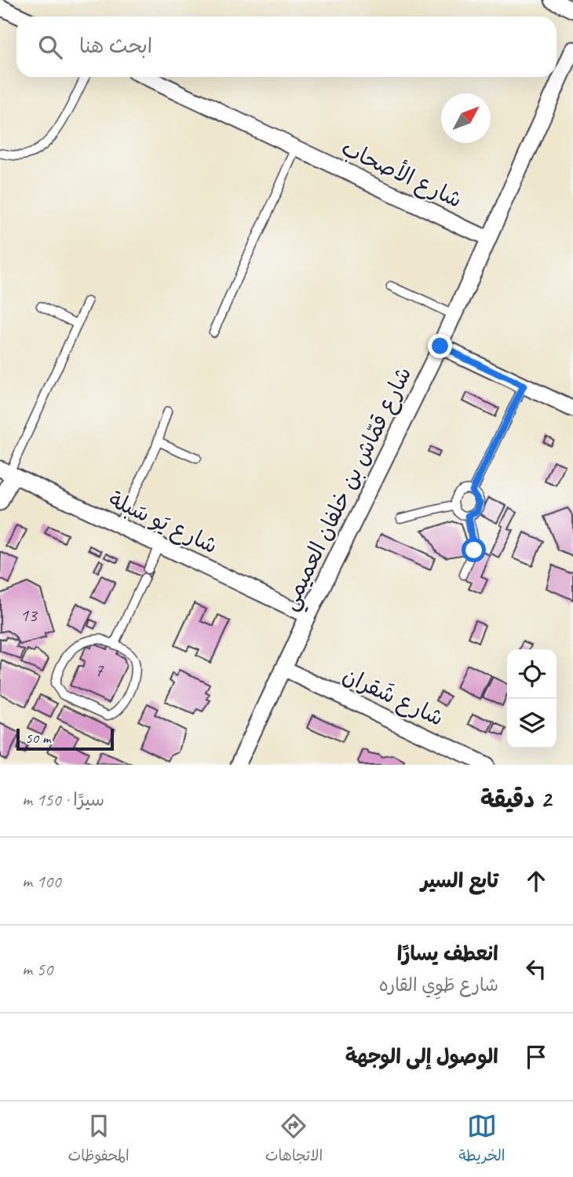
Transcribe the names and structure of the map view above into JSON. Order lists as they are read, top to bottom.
{
  "streets": {
    "street": [
      "شارع الأصحاب",
      "شارع قمّاش بن خلفان العميمي",
      "شارع يَو سَبلة",
      "شارع شَقران"
    ]
  },
  "crossings": [
    ["شارع الأصحاب", "شارع قمّاش بن خلفان العميمي"],
    ["شارع قمّاش بن خلفان العميمي", "شارع يَو سَبلة"],
    ["شارع قمّاش بن خلفان العميمي", "شارع شَقران"]
  ],
  "house_numbers": ["13", "7"],
  "scale_bar": "50 m",
  "north": "top right",
  "page": {
    "search": "ابحث هنا",
    "scale": "50 m",
    "heading": ["2 دقيقة", "سيرًا · 150 m"],
    "list": [
      ["تابع السير", "100 m"],
      ["انعطف يسارًا", "شارع طَوِي القاره", "50 m"],
      "الوصول إلى الوجهة"
    ],
    "nav": ["الخريطة", "الاتجاهات", "المحفوظات"]
  }
}
